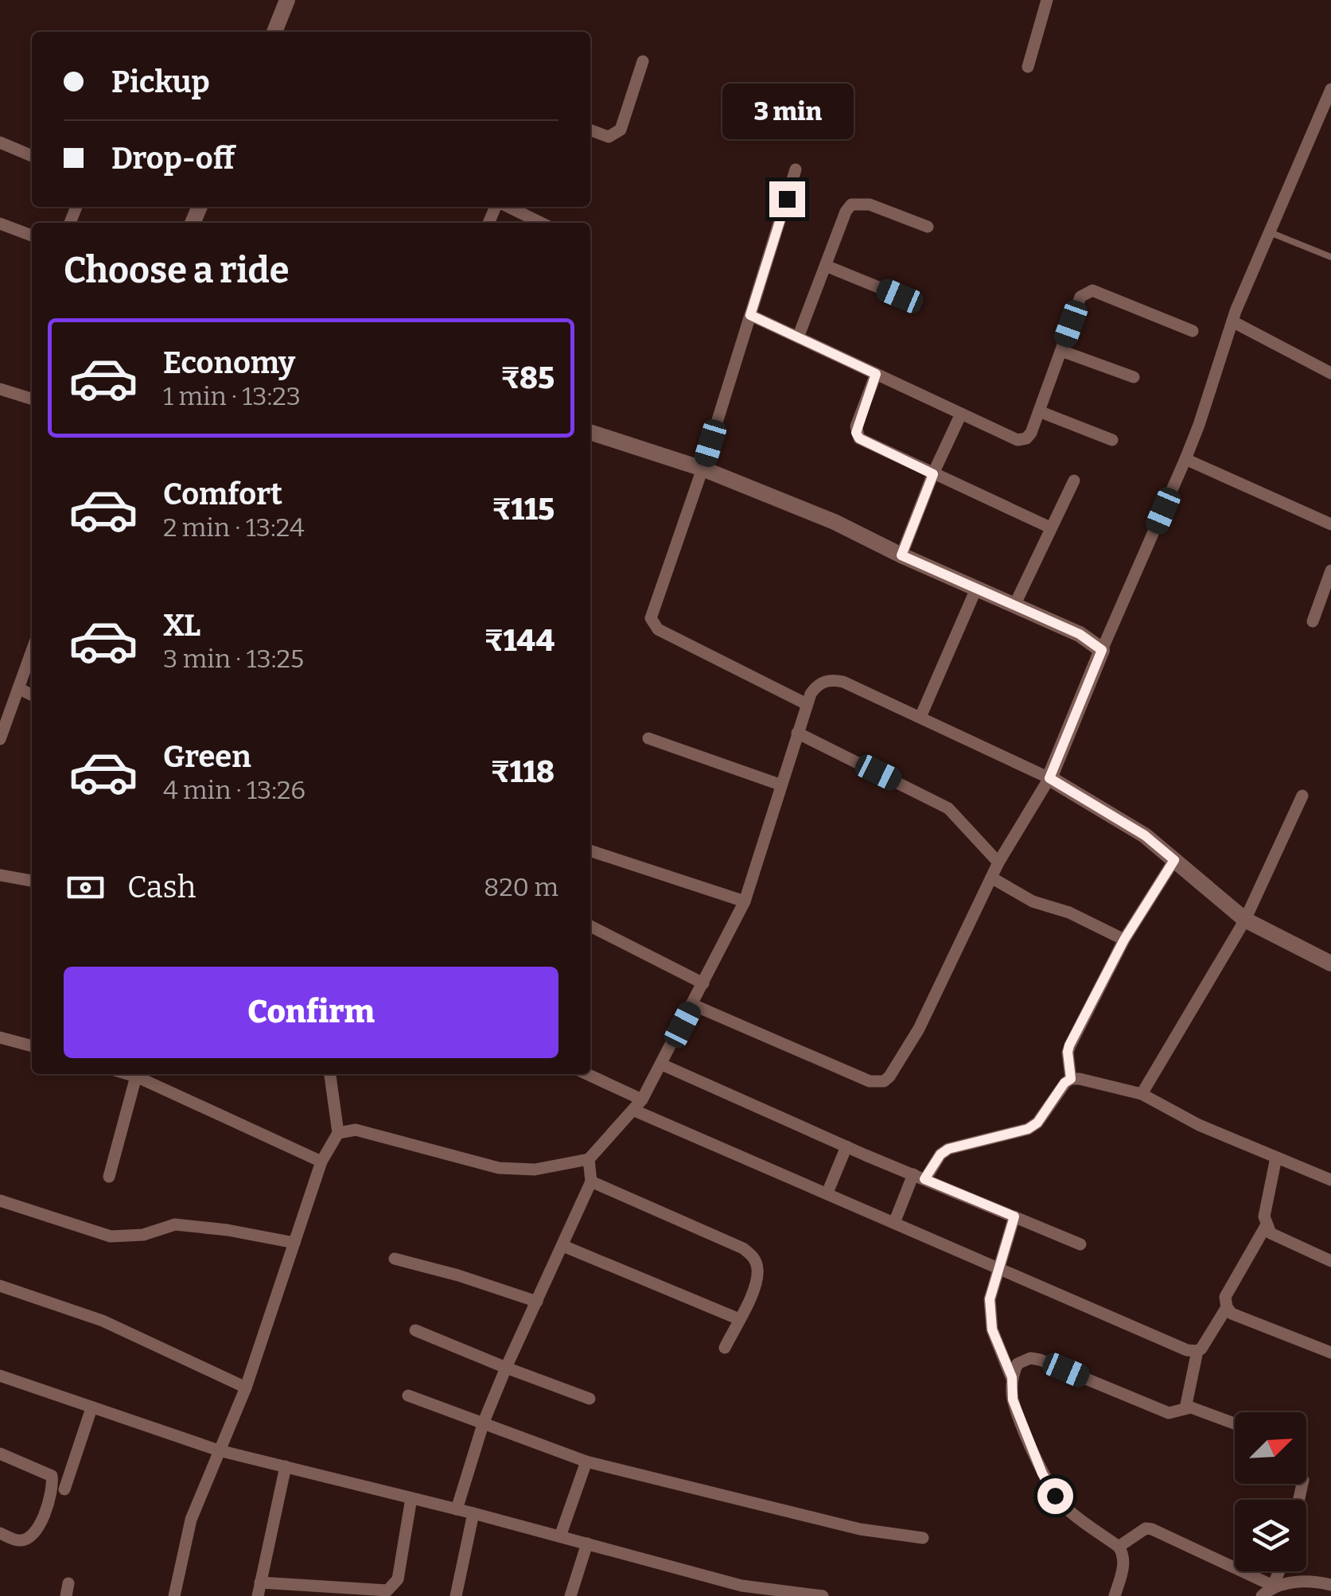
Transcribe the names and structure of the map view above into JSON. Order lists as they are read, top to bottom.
{
  "north": "top right",
  "page": {
    "banner": ["Pickup", "Drop-off"],
    "bubble": "3 min",
    "heading": "Choose a ride",
    "list": [
      {
        "name": "Economy",
        "note": "1 min · 13:23",
        "value": "₹85"
      },
      {
        "name": "Comfort",
        "note": "2 min · 13:24",
        "value": "₹115"
      },
      {
        "name": "XL",
        "note": "3 min · 13:25",
        "value": "₹144"
      },
      {
        "name": "Green",
        "note": "4 min · 13:26",
        "value": "₹118"
      }
    ],
    "pay": ["Cash", "820 m"],
    "buttons": "Confirm"
  }
}
